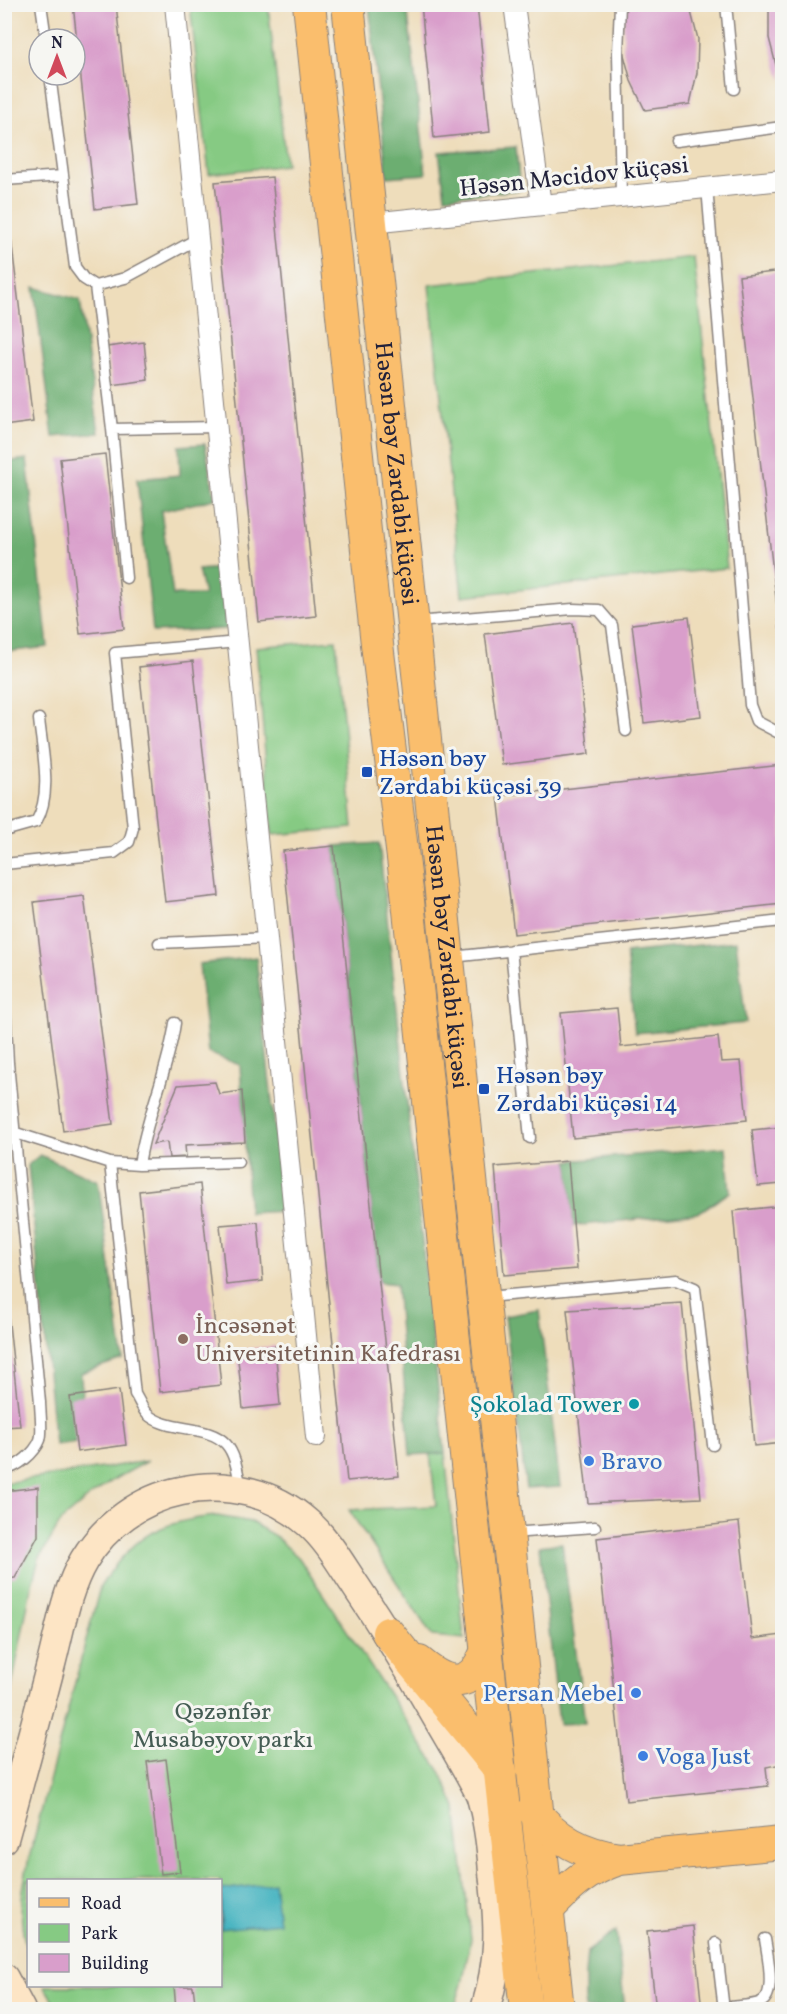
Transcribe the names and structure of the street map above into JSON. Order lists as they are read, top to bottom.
{
  "streets": {
    "main road": ["Həsən bəy Zərdabi küçəsi"],
    "street": ["Həsən Məcidov küçəsi"]
  },
  "crossings": [
    ["Həsən Məcidov küçəsi", "Həsən bəy Zərdabi küçəsi"]
  ],
  "parks": ["Qəzənfər Musabəyov parkı"],
  "places": {
    "transit": ["Həsən bəy Zərdabi küçəsi 39", "Həsən bəy Zərdabi küçəsi 14"],
    "other": [
      "İncəsənət Universitetinin Kafedrası",
      "Şokolad Tower",
      "Bravo",
      "Persan Mebel",
      "Voga Just"
    ]
  },
  "legend": ["Road", "Park", "Building"],
  "north": "top"
}
